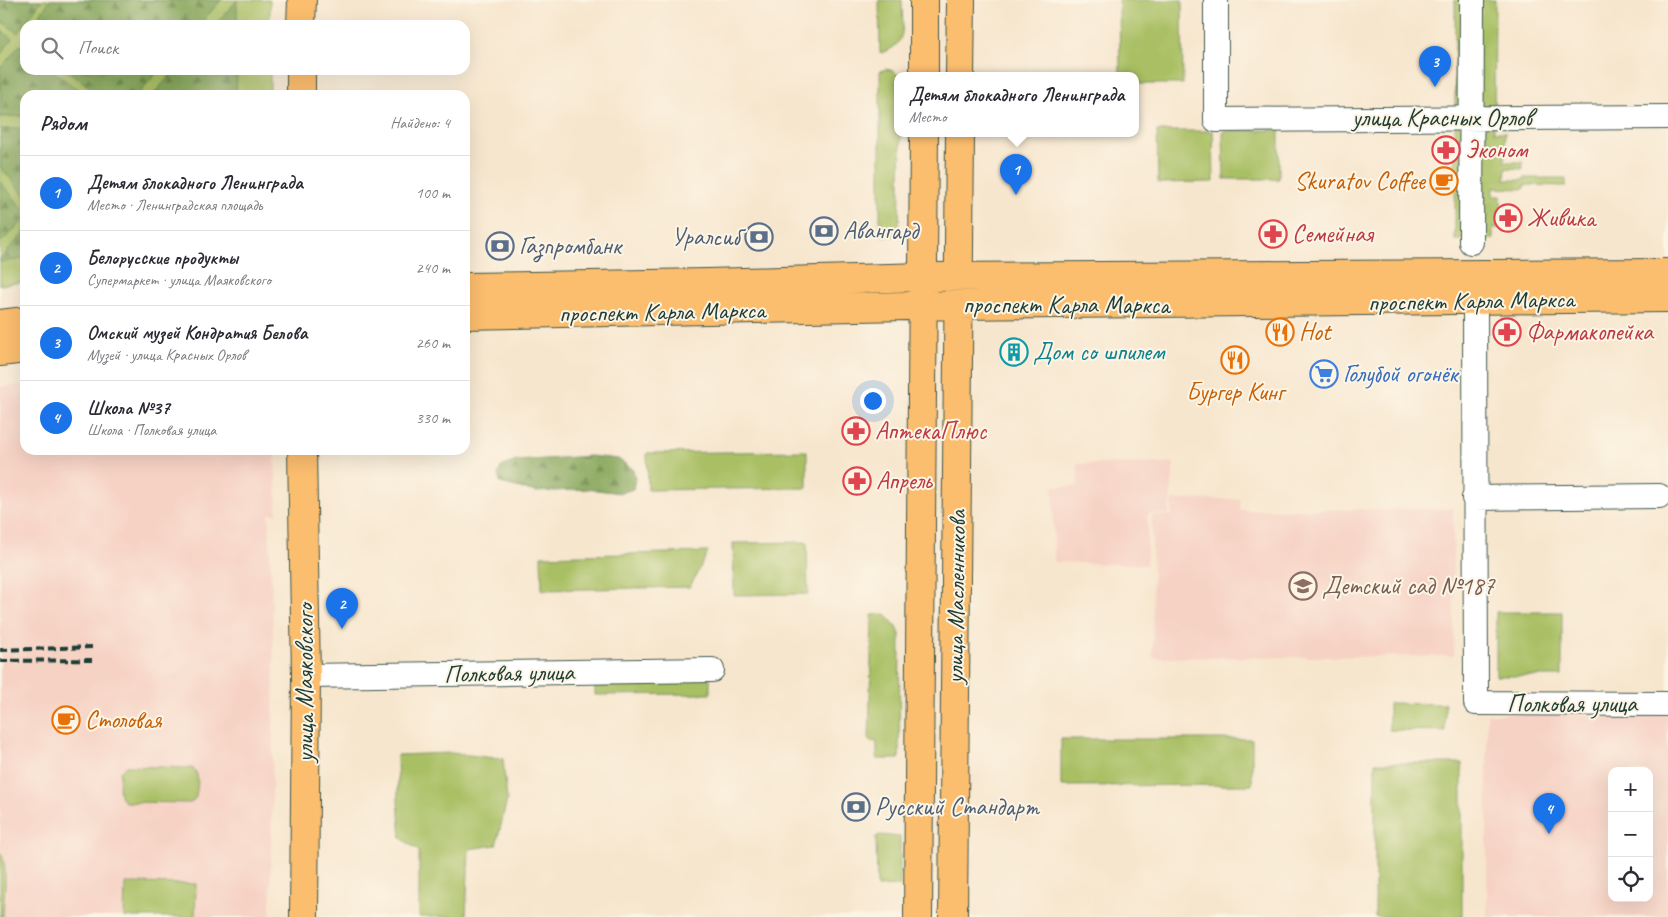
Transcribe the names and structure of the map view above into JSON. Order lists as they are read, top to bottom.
{
  "streets": {
    "main road": ["проспект Карла Маркса", "улица Масленникова", "улица Маяковского"],
    "street": ["улица Красных Орлов", "Полковая улица"]
  },
  "crossings": [
    ["проспект Карла Маркса", "улица Масленникова"],
    ["Полковая улица", "улица Маяковского"]
  ],
  "places": {
    "pharmacy": [
      "Эконом",
      "Живика",
      "Семейная",
      "Фармакопейка",
      "АптекаПлюс",
      "Апрель"
    ],
    "cafe": ["Skuratov Coffee", "Столовая"],
    "bank": [
      "Авангард",
      "Уралсиб",
      "Газпромбанк",
      "Русский Стандарт"
    ],
    "restaurant": ["Hot", "Бургер Кинг"],
    "building": ["Дом со шпилем"],
    "supermarket": ["Голубой огонёк"],
    "school or university": ["Детский сад №187"]
  },
  "page": {
    "search": "Поиск",
    "pins": [
      "3",
      "1",
      "2",
      "4"
    ],
    "popup": ["Детям блокадного Ленинграда", "Место"],
    "heading": ["Рядом", "Найдено: 4"],
    "list": [
      {
        "mark": "1",
        "name": "Детям блокадного Ленинграда",
        "note": "Место · Ленинградская площадь",
        "value": "100 m"
      },
      {
        "mark": "2",
        "name": "Белорусские продукты",
        "note": "Супермаркет · улица Маяковского",
        "value": "240 m"
      },
      {
        "mark": "3",
        "name": "Омский музей Кондратия Белова",
        "note": "Музей · улица Красных Орлов",
        "value": "260 m"
      },
      {
        "mark": "4",
        "name": "Школа №37",
        "note": "Школа · Полковая улица",
        "value": "330 m"
      }
    ],
    "map_buttons": ["+", "−"]
  }
}
